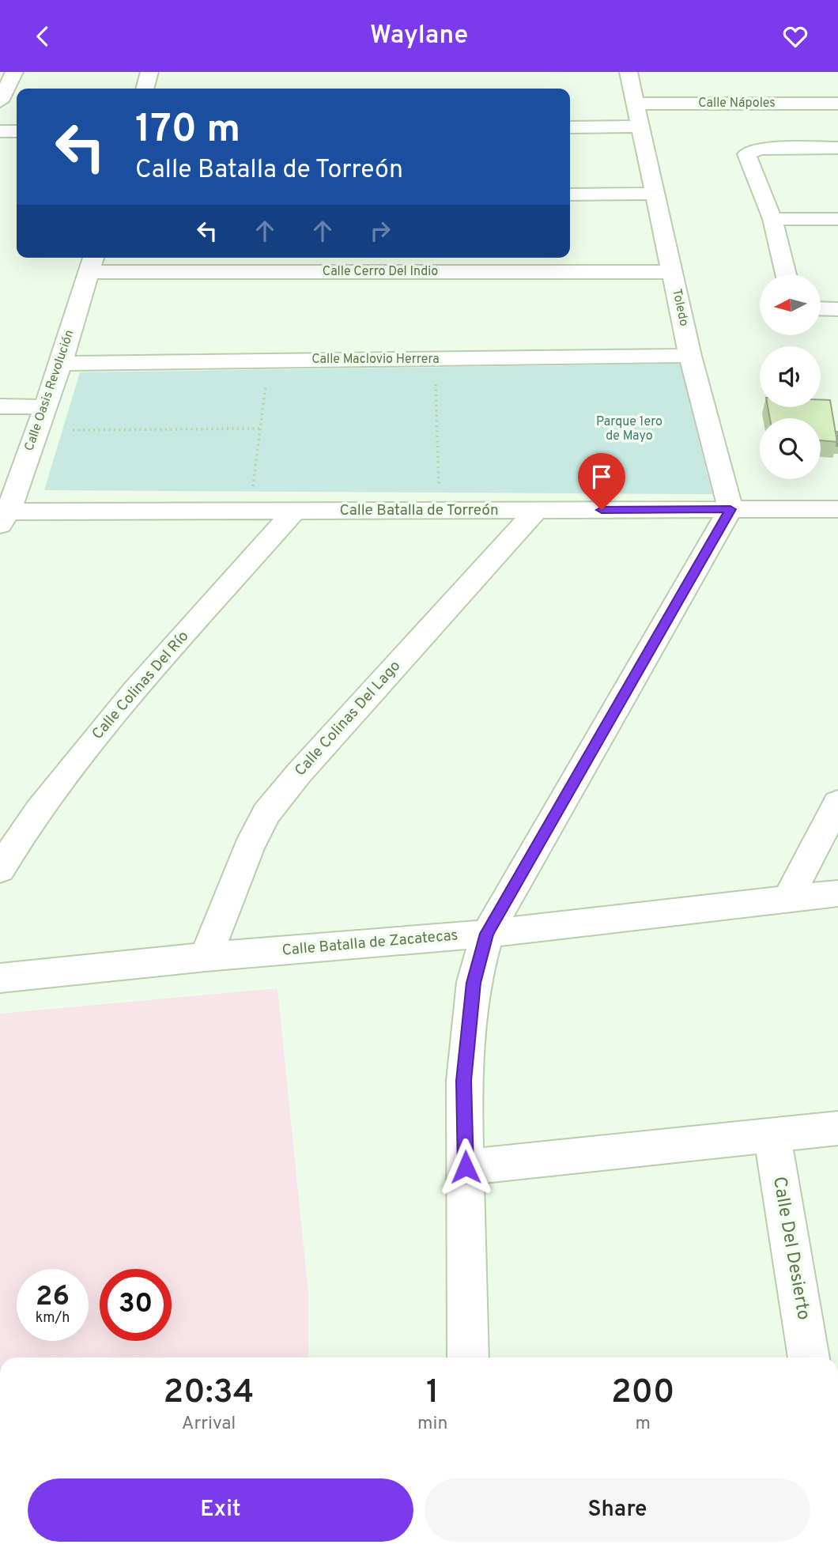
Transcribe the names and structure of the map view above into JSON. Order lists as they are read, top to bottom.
{
  "streets": {
    "street": [
      "Calle Nápoles",
      "Calle Cerro Del Indio",
      "Toledo",
      "Calle Maclovio Herrera",
      "Calle Oasis Revolución",
      "Calle Batalla de Torreón",
      "Calle Colinas Del Río",
      "Calle Colinas Del Lago",
      "Calle Batalla de Zacatecas",
      "Calle Del Desierto"
    ]
  },
  "crossings": [
    ["Calle Nápoles", "Toledo"],
    ["Calle Cerro Del Indio", "Toledo"],
    ["Calle Cerro Del Indio", "Calle Oasis Revolución"],
    ["Toledo", "Calle Maclovio Herrera"],
    ["Toledo", "Calle Batalla de Torreón"],
    ["Calle Maclovio Herrera", "Calle Oasis Revolución"],
    ["Calle Oasis Revolución", "Calle Batalla de Torreón"],
    ["Calle Batalla de Torreón", "Calle Colinas Del Río"],
    ["Calle Batalla de Torreón", "Calle Colinas Del Lago"],
    ["Calle Colinas Del Lago", "Calle Batalla de Zacatecas"]
  ],
  "parks": ["Parque 1ero de Mayo"],
  "north": "left",
  "page": {
    "header": "Waylane",
    "turn": ["170 m", "Calle Batalla de Torreón"],
    "speed": "26 km/h",
    "limit": "30",
    "eta": [
      "20:34",
      "Arrival",
      "1",
      "min",
      "200",
      "m"
    ],
    "buttons": ["Exit", "Share"]
  }
}
